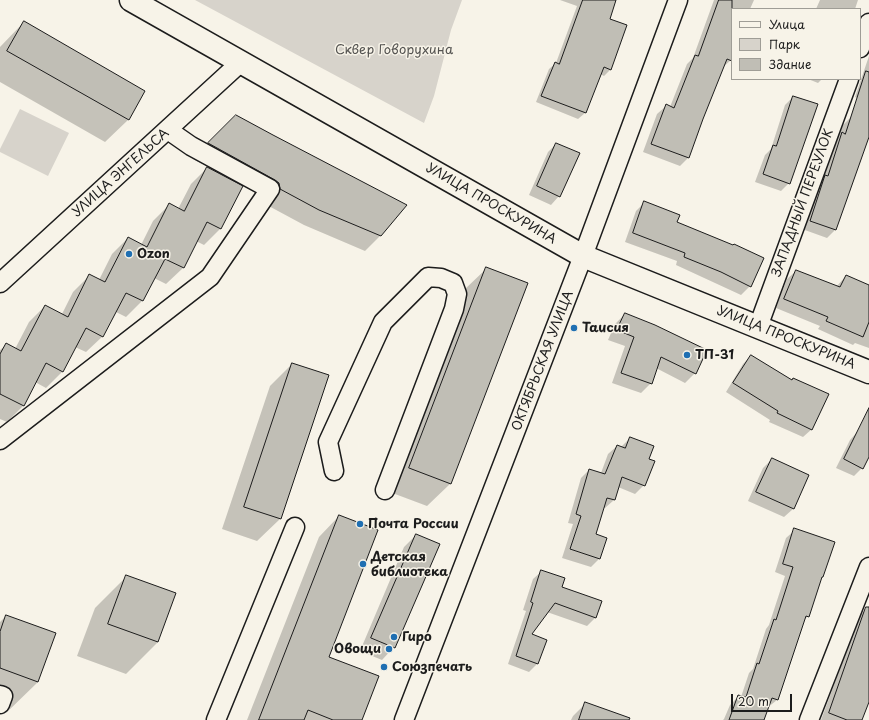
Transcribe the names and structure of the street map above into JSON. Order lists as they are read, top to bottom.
{
  "streets": {
    "street": [
      "УЛИЦА ЭНГЕЛЬСА",
      "ЗАПАДНЫЙ ПЕРЕУЛОК",
      "УЛИЦА ПРОСКУРИНА",
      "ОКТЯБРЬСКАЯ УЛИЦА"
    ]
  },
  "crossings": [
    ["УЛИЦА ЭНГЕЛЬСА", "УЛИЦА ПРОСКУРИНА"],
    ["ЗАПАДНЫЙ ПЕРЕУЛОК", "УЛИЦА ПРОСКУРИНА"],
    ["УЛИЦА ПРОСКУРИНА", "ОКТЯБРЬСКАЯ УЛИЦА"]
  ],
  "parks": ["Сквер Говорухина"],
  "places": [
    "Ozon",
    "Таисия",
    "ТП-31",
    "Почта России",
    "Детская библиотека",
    "Гиро",
    "Овощи",
    "Союзпечать"
  ],
  "legend": ["Улица", "Парк", "Здание"],
  "scale_bar": "20 m"
}
